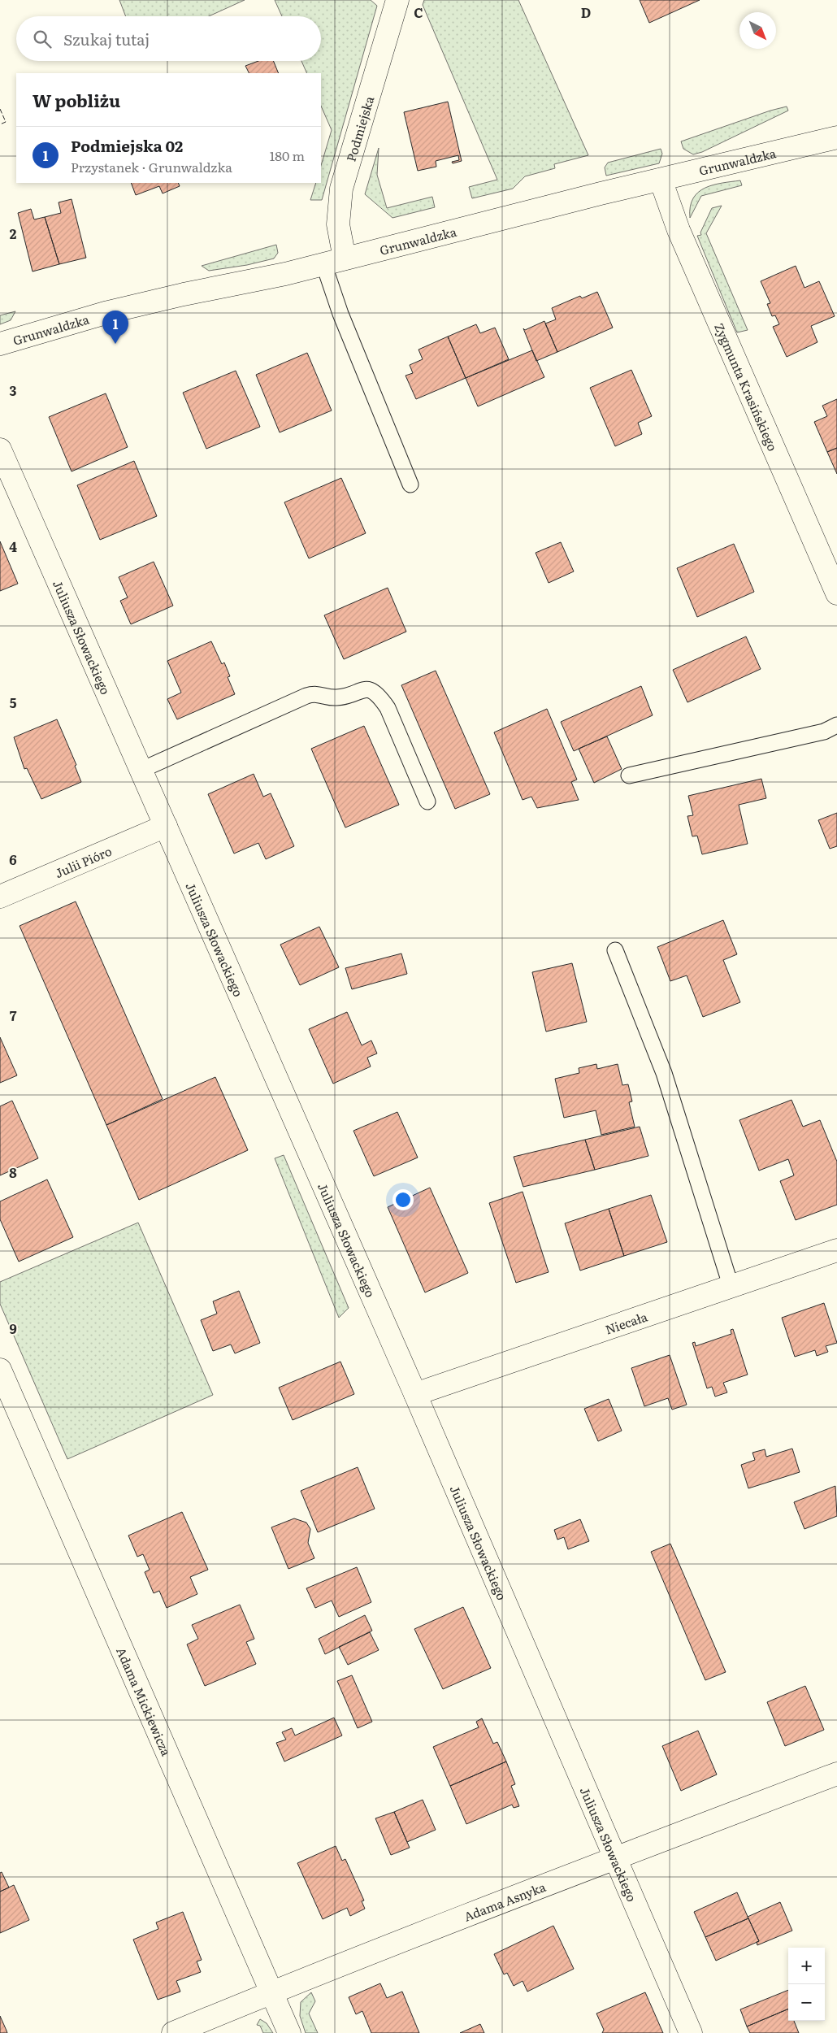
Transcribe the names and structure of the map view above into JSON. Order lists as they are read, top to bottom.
{
  "streets": {
    "street": [
      "Podmiejska",
      "Grunwaldzka",
      "Zygmunta Krasińskiego",
      "Juliusza Słowackiego",
      "Julii Pióro",
      "Niecała",
      "Adama Mickiewicza",
      "Adama Asnyka"
    ]
  },
  "crossings": [
    ["Podmiejska", "Grunwaldzka"],
    ["Grunwaldzka", "Zygmunta Krasińskiego"],
    ["Juliusza Słowackiego", "Julii Pióro"],
    ["Juliusza Słowackiego", "Niecała"],
    ["Juliusza Słowackiego", "Adama Asnyka"],
    ["Adama Mickiewicza", "Adama Asnyka"]
  ],
  "north": "bottom right",
  "page": {
    "search": "Szukaj tutaj",
    "heading": "W pobliżu",
    "list": [
      {
        "mark": "1",
        "name": "Podmiejska 02",
        "note": "Przystanek · Grunwaldzka",
        "value": "180 m"
      }
    ],
    "pins": "1",
    "map_buttons": ["+", "−"]
  },
  "grid": {
    "columns": ["C", "D"],
    "rows": [
      "2",
      "3",
      "4",
      "5",
      "6",
      "7",
      "8",
      "9"
    ]
  }
}
